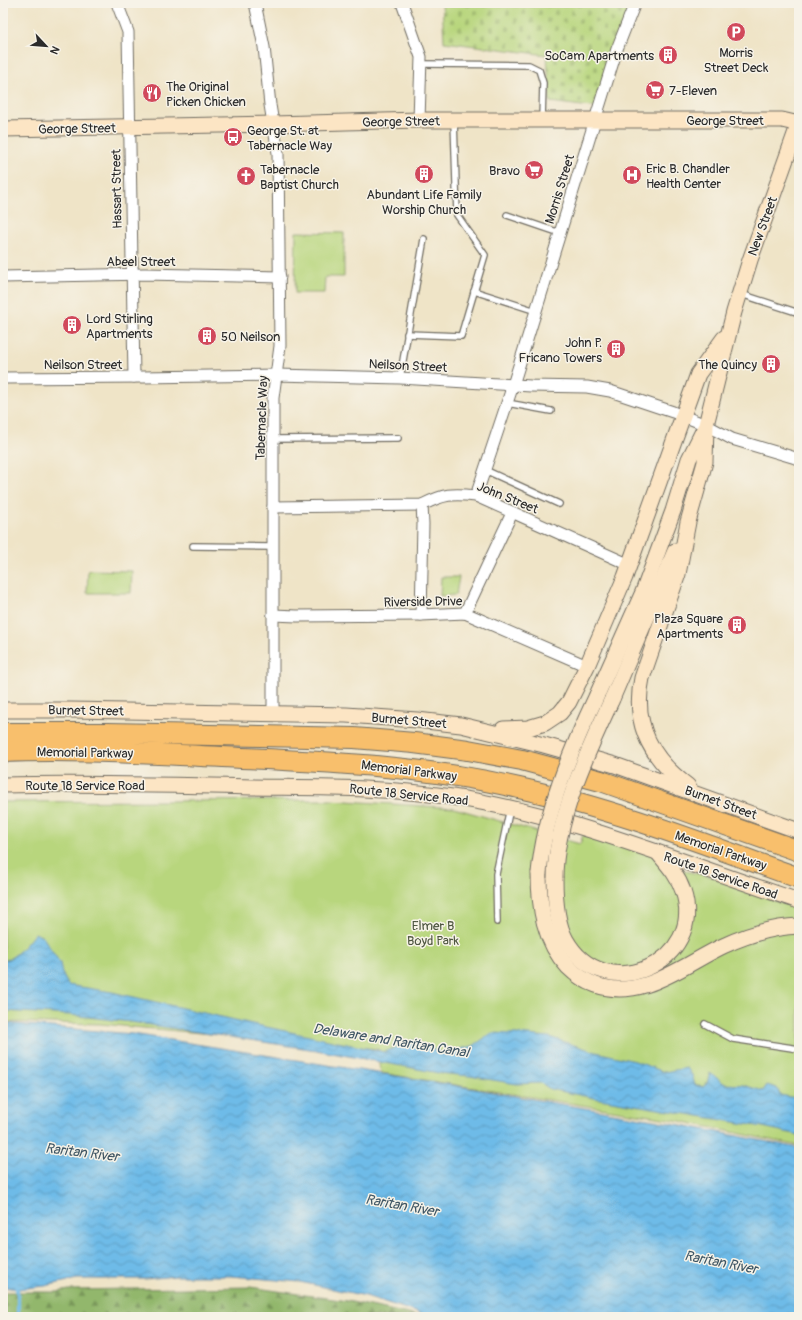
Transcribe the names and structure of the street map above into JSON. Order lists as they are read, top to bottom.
{
  "streets": {
    "highway": ["Memorial Parkway"],
    "main road": [
      "George Street",
      "New Street",
      "Burnet Street",
      "Route 18 Service Road"
    ],
    "street": [
      "Hassart Street",
      "Morris Street",
      "Abeel Street",
      "Neilson Street",
      "Tabernacle Way",
      "John Street",
      "Riverside Drive"
    ]
  },
  "crossings": [
    ["George Street", "Hassart Street"],
    ["George Street", "Morris Street"],
    ["George Street", "New Street"],
    ["George Street", "Tabernacle Way"],
    ["Hassart Street", "Abeel Street"],
    ["Hassart Street", "Neilson Street"],
    ["Morris Street", "Neilson Street"],
    ["Morris Street", "John Street"],
    ["New Street", "Neilson Street"],
    ["New Street", "John Street"],
    ["New Street", "Riverside Drive"],
    ["New Street", "Burnet Street"],
    ["Abeel Street", "Tabernacle Way"],
    ["Neilson Street", "Tabernacle Way"],
    ["Tabernacle Way", "John Street"],
    ["Tabernacle Way", "Riverside Drive"],
    ["Tabernacle Way", "Burnet Street"]
  ],
  "water": ["Delaware and Raritan Canal", "Raritan River"],
  "parks": ["Elmer B Boyd Park"],
  "places": {
    "parking": ["Morris Street Deck"],
    "building": [
      "SoCam Apartments",
      "Abundant Life Family Worship Church",
      "Lord Stirling Apartments",
      "50 Neilson",
      "John P. Fricano Towers",
      "The Quincy",
      "Plaza Square Apartments"
    ],
    "supermarket": ["7-Eleven", "Bravo"],
    "restaurant": ["The Original Picken Chicken"],
    "bus stop": ["George St. at Tabernacle Way"],
    "hospital": ["Eric B. Chandler Health Center"],
    "church": ["Tabernacle Baptist Church"]
  },
  "north": "bottom right"
}
